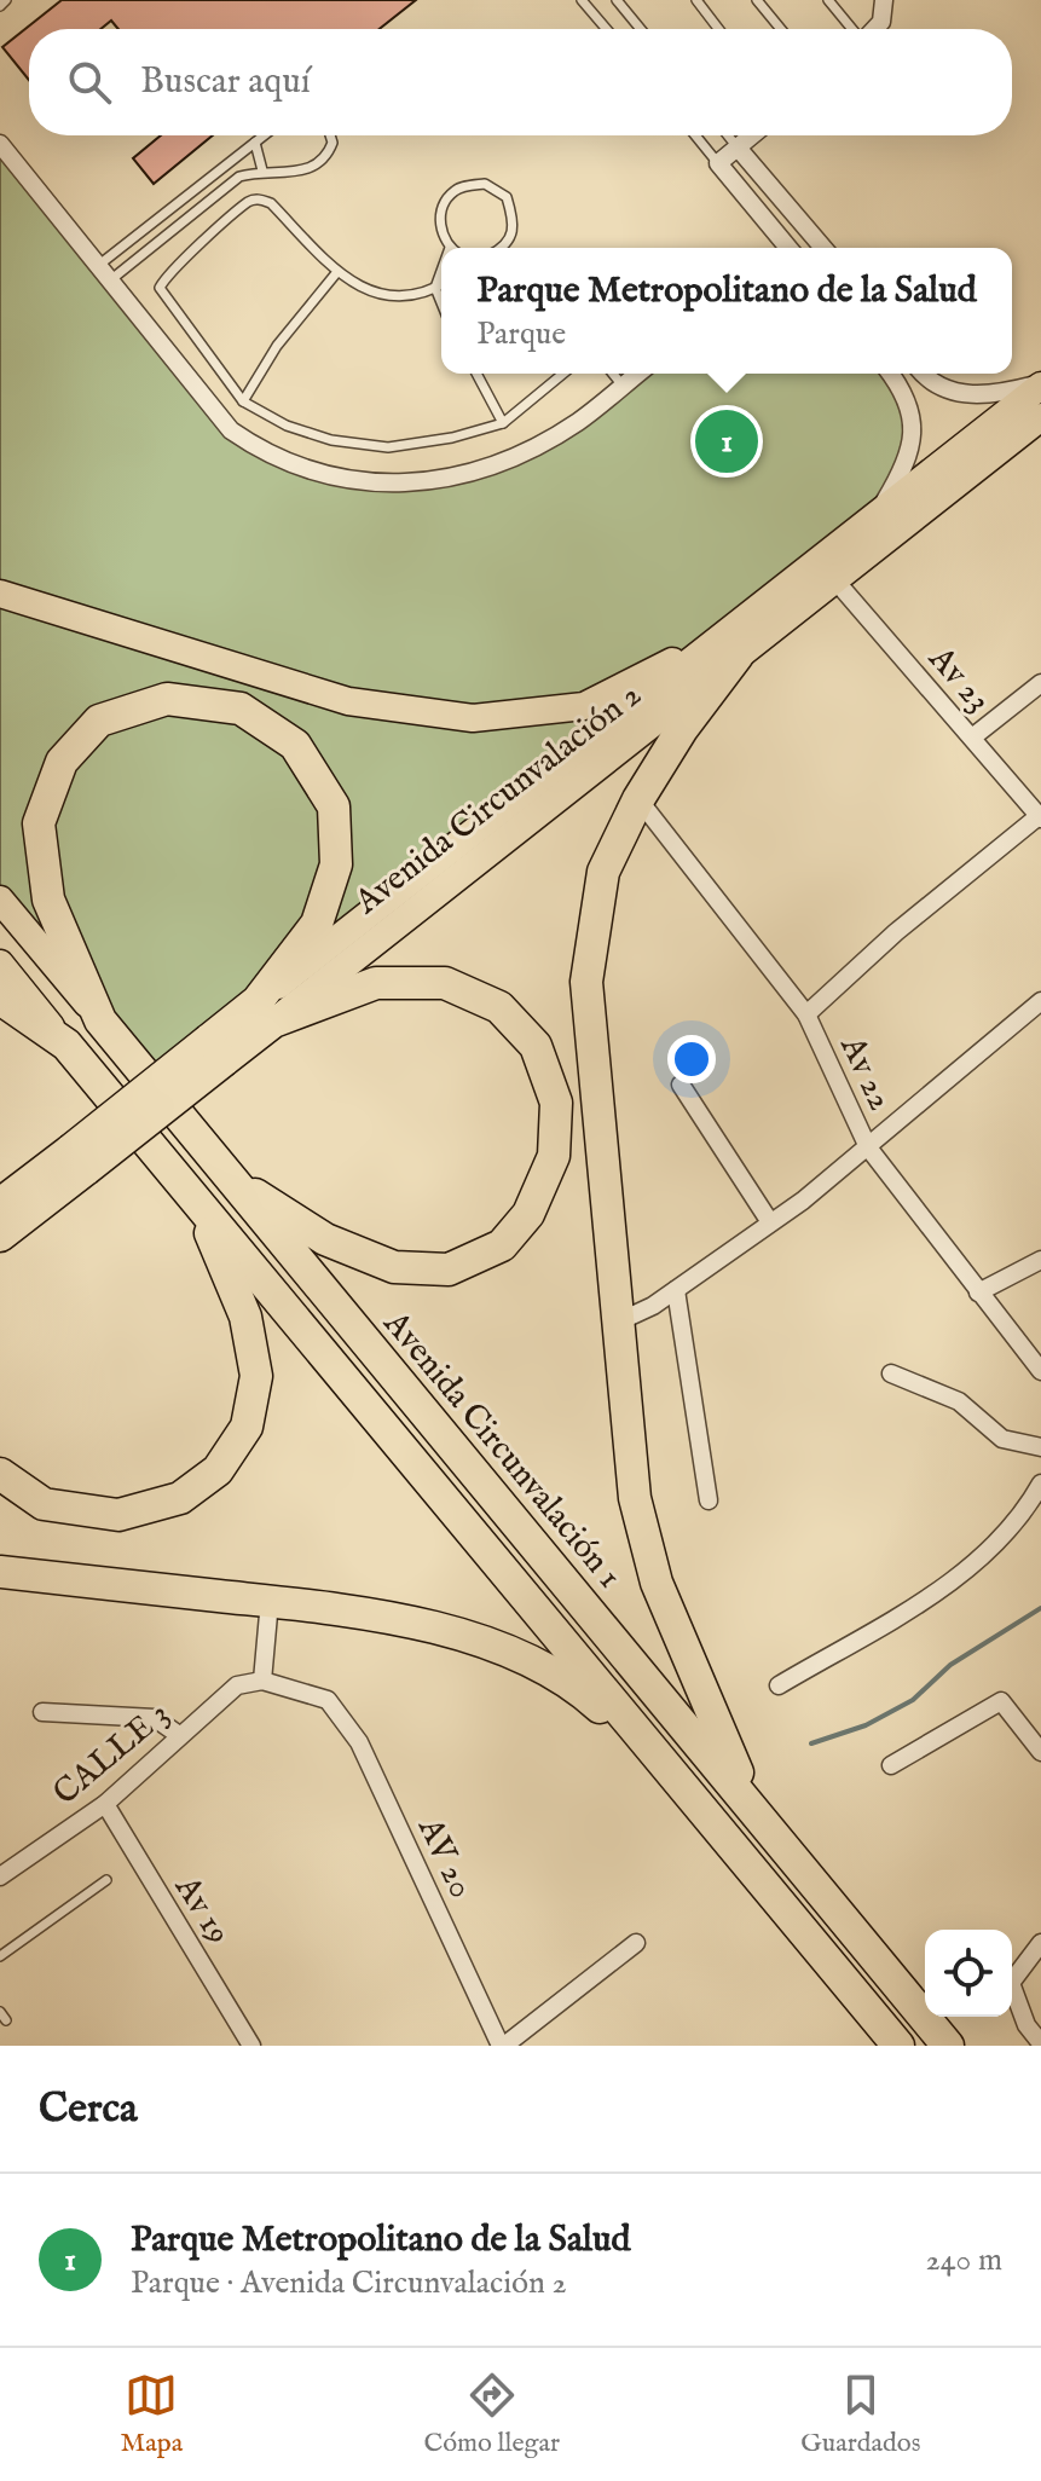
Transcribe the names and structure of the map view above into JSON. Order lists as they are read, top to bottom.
{
  "streets": {
    "highway": ["Avenida Circunvalación 2", "Avenida Circunvalación 1"],
    "street": [
      "Av 23",
      "Av 22",
      "CALLE 3",
      "AV 20",
      "Av 19"
    ]
  },
  "crossings": [
    ["Av 23", "Avenida Circunvalación 2"],
    ["CALLE 3", "AV 20"],
    ["CALLE 3", "Av 19"]
  ],
  "page": {
    "search": "Buscar aquí",
    "popup": ["Parque Metropolitano de la Salud", "Parque"],
    "pins": "1",
    "heading": "Cerca",
    "list": [
      {
        "mark": "1",
        "name": "Parque Metropolitano de la Salud",
        "note": "Parque · Avenida Circunvalación 2",
        "value": "240 m"
      }
    ],
    "nav": ["Mapa", "Cómo llegar", "Guardados"]
  }
}
